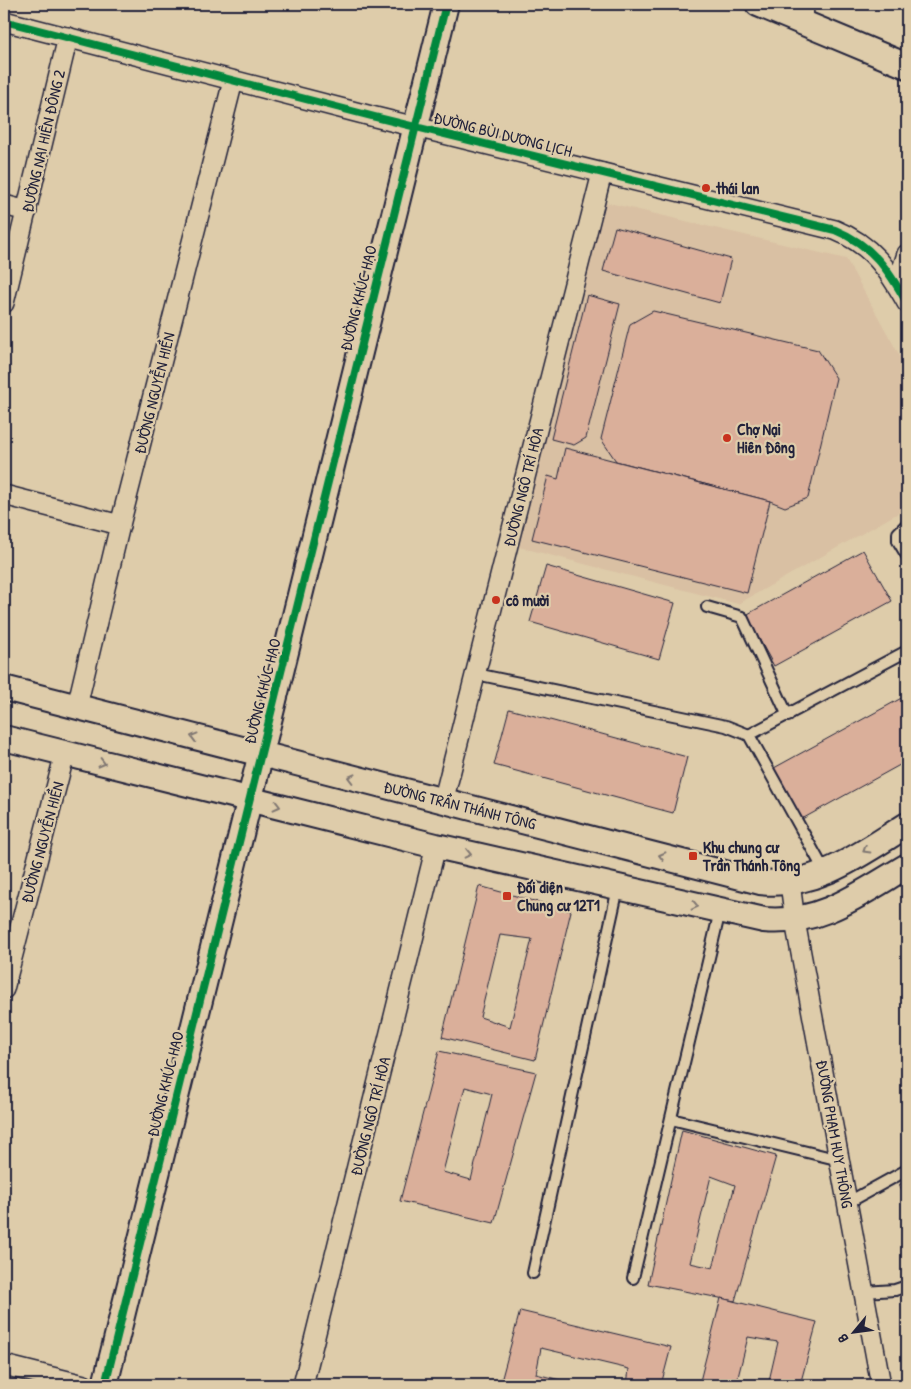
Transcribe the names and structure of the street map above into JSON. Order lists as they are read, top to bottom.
{
  "streets": {
    "street": [
      "ĐƯỜNG BÙI DƯƠNG LỊCH",
      "ĐƯỜNG NẠI HIÊN ĐÔNG 2",
      "ĐƯỜNG KHÚC HẠO",
      "ĐƯỜNG NGUYỄN HIỀN",
      "ĐƯỜNG NGÔ TRÍ HÒA",
      "ĐƯỜNG TRẦN THÁNH TÔNG",
      "ĐƯỜNG PHẠM HUY THÔNG"
    ]
  },
  "crossings": [
    ["ĐƯỜNG BÙI DƯƠNG LỊCH", "ĐƯỜNG NẠI HIÊN ĐÔNG 2"],
    ["ĐƯỜNG BÙI DƯƠNG LỊCH", "ĐƯỜNG KHÚC HẠO"],
    ["ĐƯỜNG BÙI DƯƠNG LỊCH", "ĐƯỜNG NGUYỄN HIỀN"],
    ["ĐƯỜNG BÙI DƯƠNG LỊCH", "ĐƯỜNG NGÔ TRÍ HÒA"],
    ["ĐƯỜNG KHÚC HẠO", "ĐƯỜNG TRẦN THÁNH TÔNG"],
    ["ĐƯỜNG NGUYỄN HIỀN", "ĐƯỜNG TRẦN THÁNH TÔNG"],
    ["ĐƯỜNG NGÔ TRÍ HÒA", "ĐƯỜNG TRẦN THÁNH TÔNG"],
    ["ĐƯỜNG TRẦN THÁNH TÔNG", "ĐƯỜNG PHẠM HUY THÔNG"]
  ],
  "places": {
    "other": ["thái lan", "Chợ Nại Hiên Đông", "cô mười"],
    "transit": ["Khu chung cư Trần Thánh Tông", "Đối diện Chung cư 12T1"]
  },
  "north": "bottom left"
}
